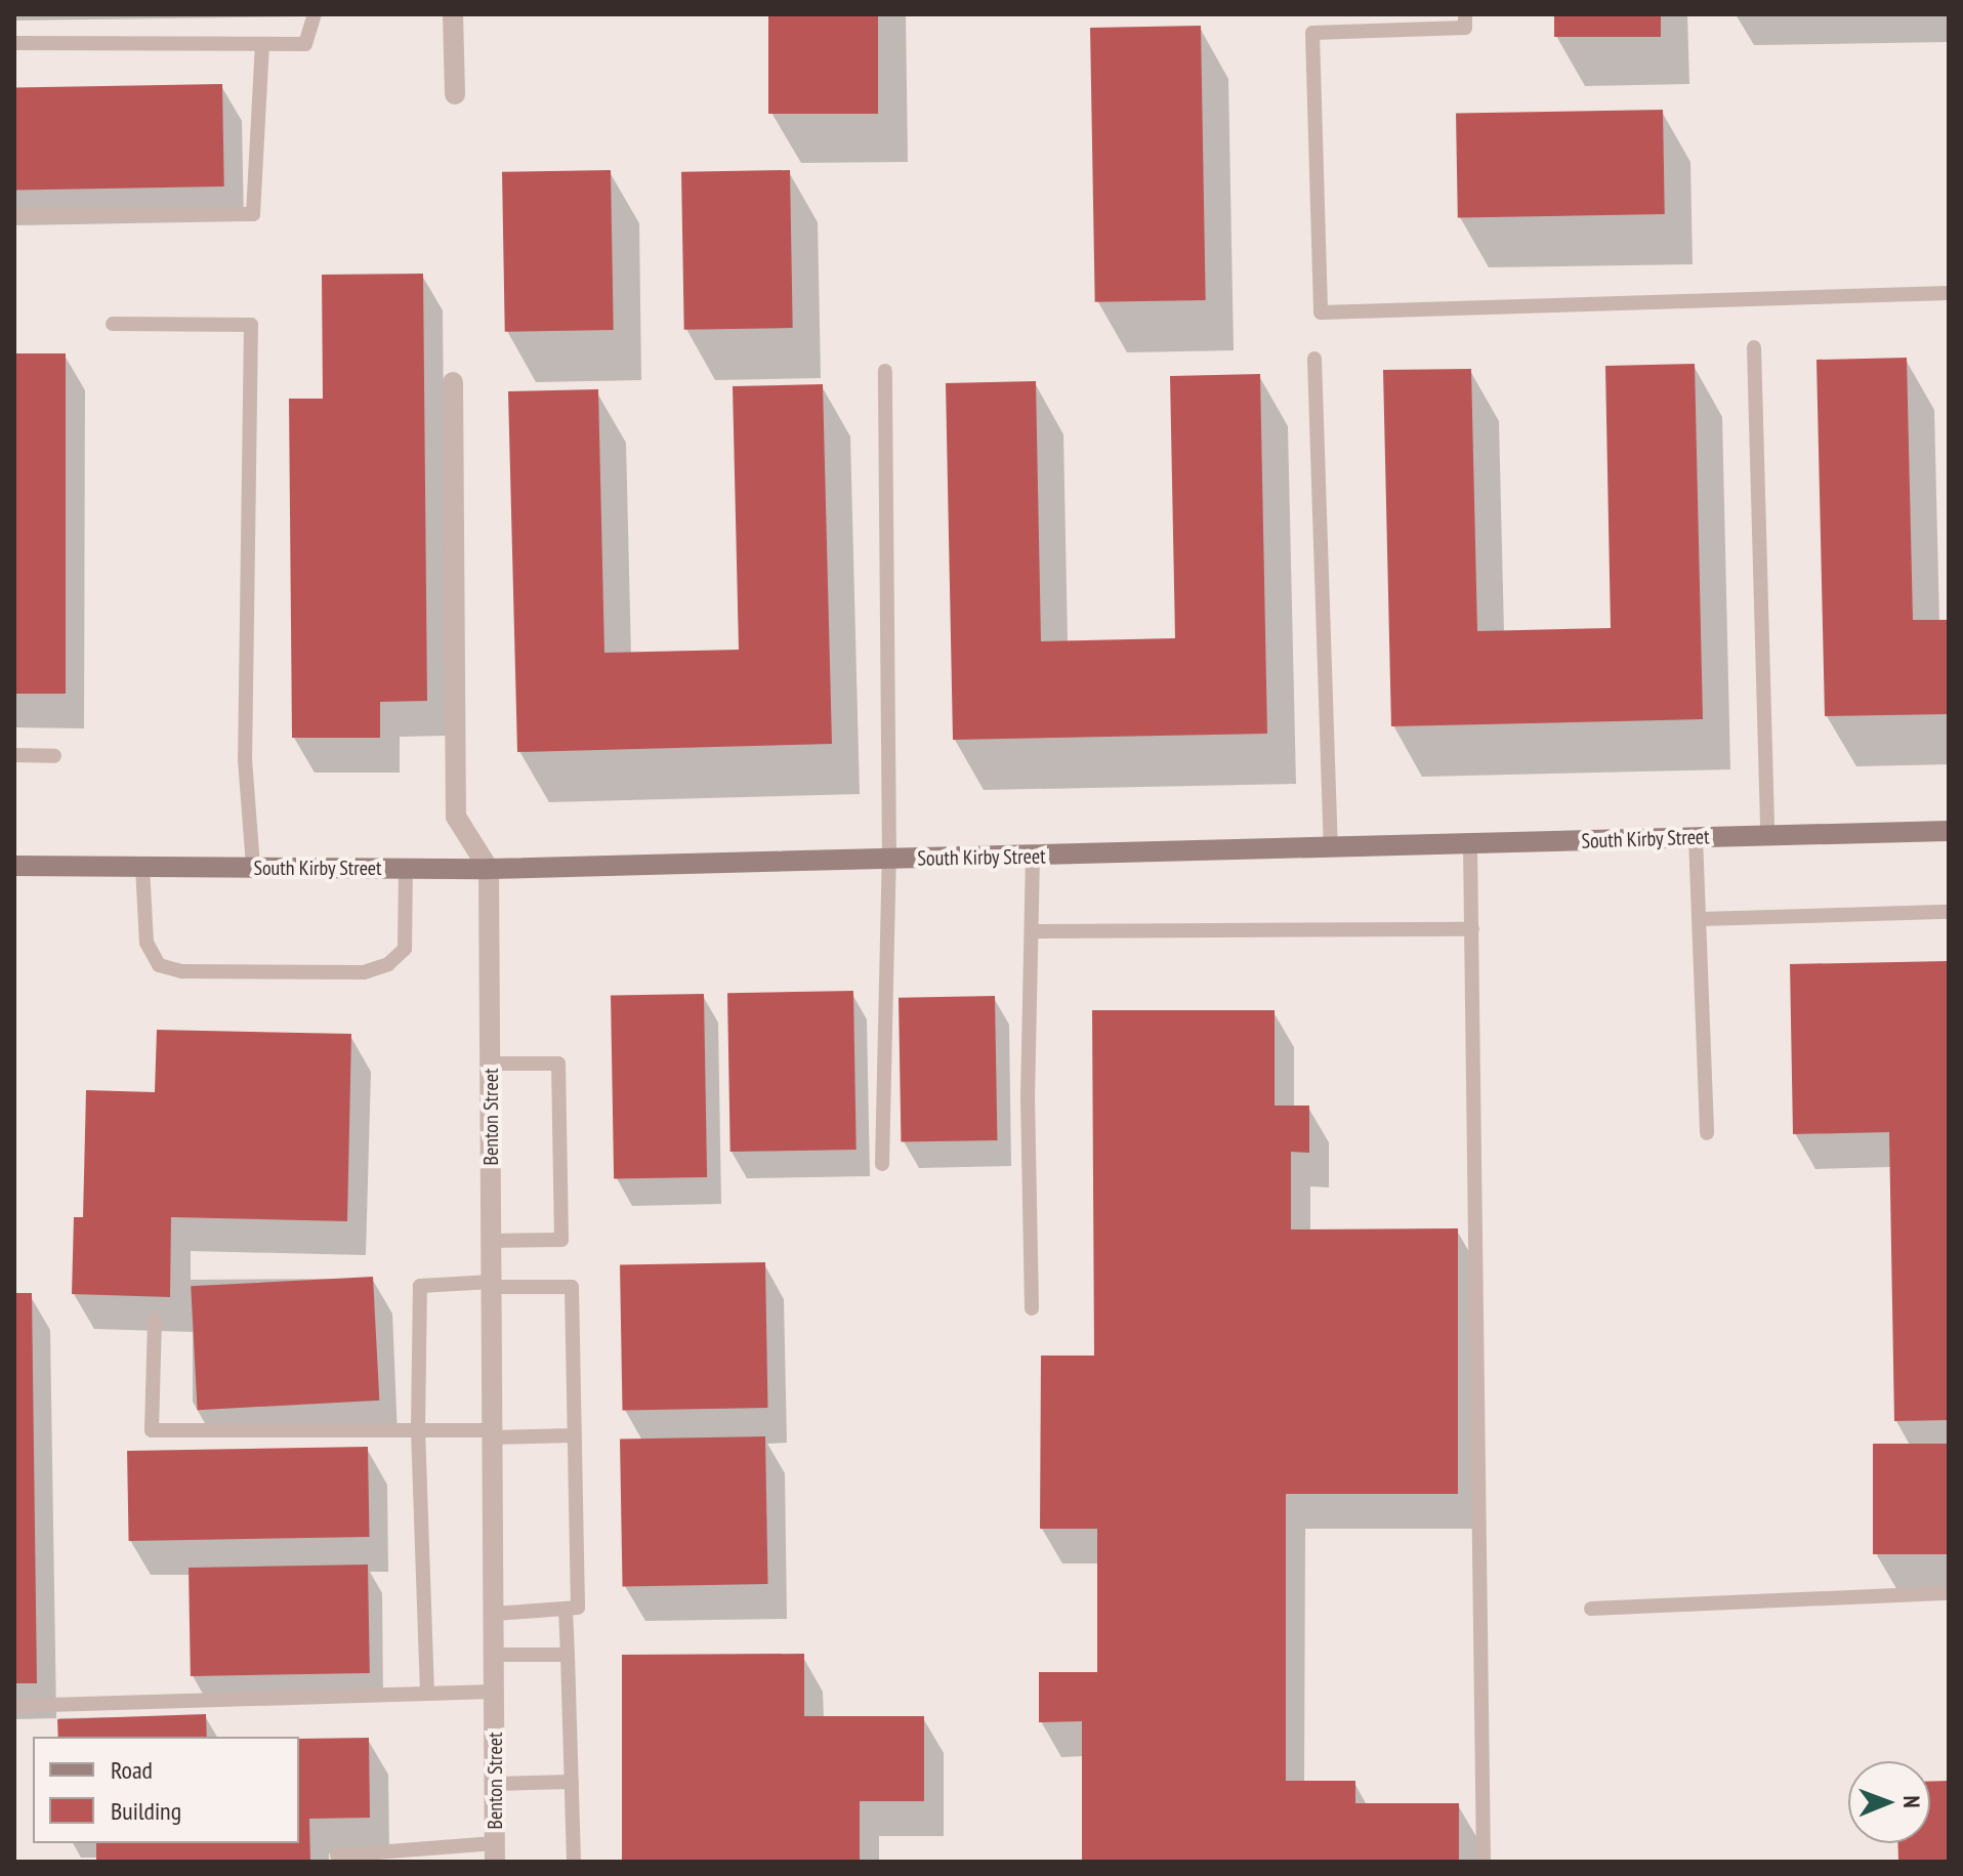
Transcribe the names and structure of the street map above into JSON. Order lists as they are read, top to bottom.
{
  "streets": {
    "street": ["South Kirby Street", "Benton Street"]
  },
  "crossings": [
    ["South Kirby Street", "Benton Street"]
  ],
  "legend": ["Road", "Building"],
  "north": "right"
}
